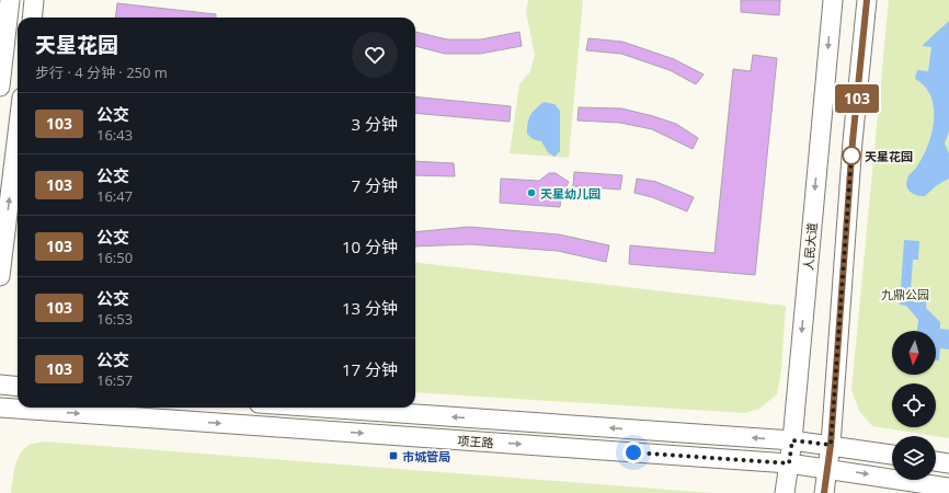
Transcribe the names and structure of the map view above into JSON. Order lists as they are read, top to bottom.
{
  "streets": {
    "main road": ["人民大道", "项王路"]
  },
  "crossings": [
    ["人民大道", "项王路"]
  ],
  "parks": ["九鼎公园"],
  "places": {
    "other": ["天星花园", "天星幼儿园"],
    "transit": ["市城管局"]
  },
  "lines": ["bus line 103"],
  "north": "bottom",
  "page": {
    "on_map": "103",
    "heading": ["天星花园", "步行 · 4 分钟 · 250 m"],
    "list": [
      {
        "mark": "103",
        "name": "公交",
        "note": "16:43",
        "value": "3 分钟"
      },
      {
        "mark": "103",
        "name": "公交",
        "note": "16:47",
        "value": "7 分钟"
      },
      {
        "mark": "103",
        "name": "公交",
        "note": "16:50",
        "value": "10 分钟"
      },
      {
        "mark": "103",
        "name": "公交",
        "note": "16:53",
        "value": "13 分钟"
      },
      {
        "mark": "103",
        "name": "公交",
        "note": "16:57",
        "value": "17 分钟"
      }
    ]
  }
}
